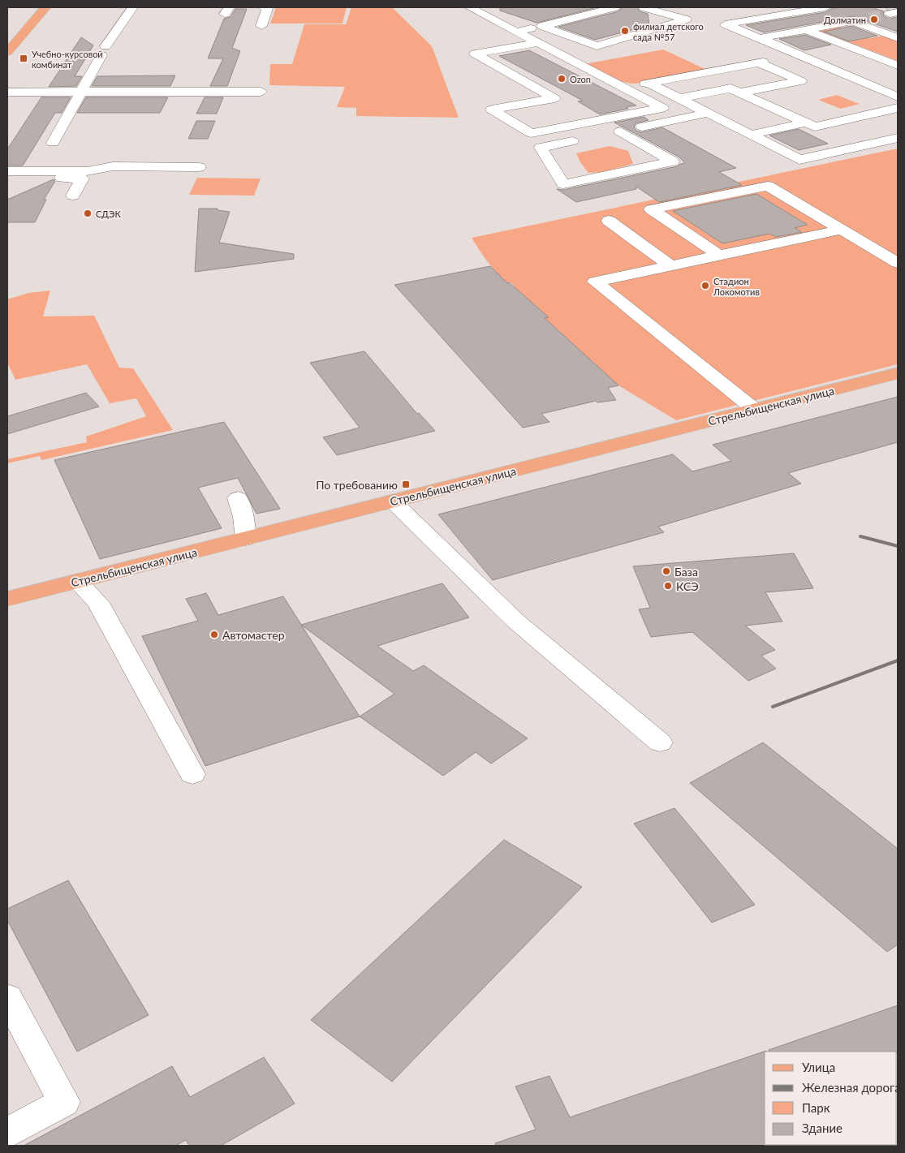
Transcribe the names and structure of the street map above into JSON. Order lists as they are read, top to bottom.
{
  "streets": {
    "main road": ["Стрельбищенская улица"]
  },
  "places": {
    "other": [
      "Долматин",
      "филиал детского сада №57",
      "Ozon",
      "СДЭК",
      "Стадион Локомотив",
      "База",
      "КСЭ",
      "Автомастер"
    ],
    "transit": ["Учебно-курсовой комбинат", "По требованию"]
  },
  "legend": [
    "Улица",
    "Железная дорога",
    "Парк",
    "Здание"
  ]
}
